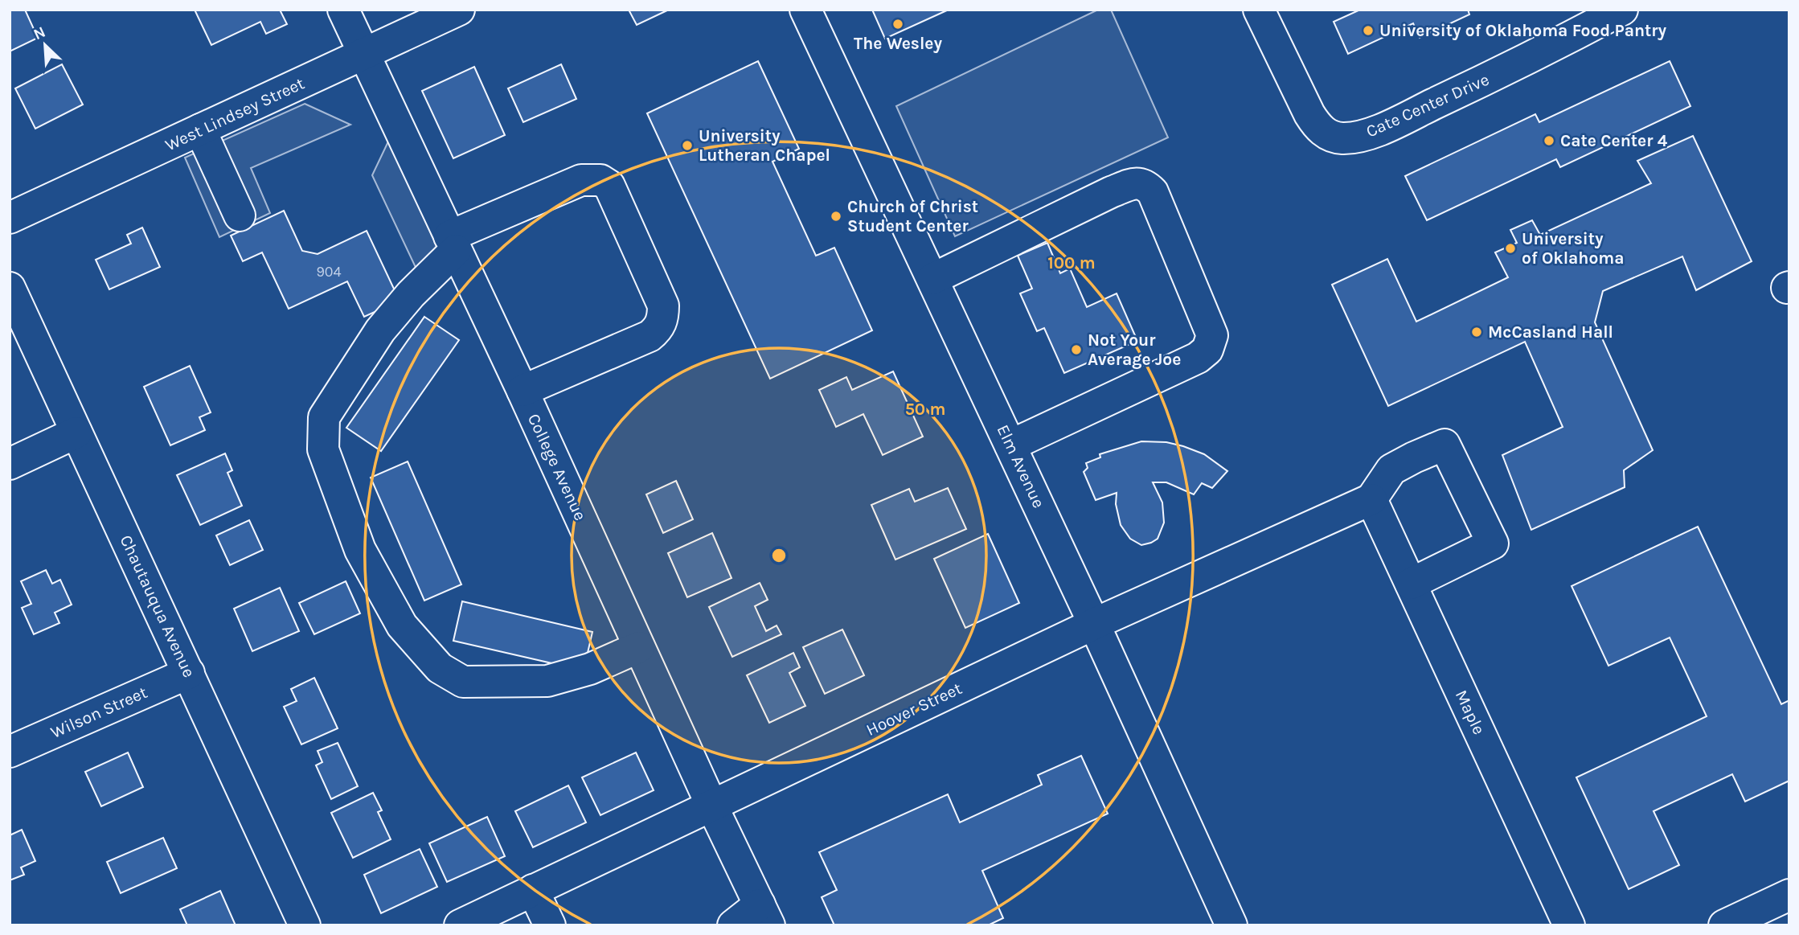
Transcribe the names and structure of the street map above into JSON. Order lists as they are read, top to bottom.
{
  "streets": {
    "street": [
      "Cate Center Drive",
      "West Lindsey Street",
      "Elm Avenue",
      "College Avenue",
      "Chautauqua Avenue",
      "Hoover Street",
      "Wilson Street",
      "Maple"
    ]
  },
  "crossings": [
    ["West Lindsey Street", "College Avenue"],
    ["Elm Avenue", "Hoover Street"],
    ["College Avenue", "Hoover Street"],
    ["Chautauqua Avenue", "Wilson Street"],
    ["Hoover Street", "Maple"]
  ],
  "places": [
    "The Wesley",
    "University of Oklahoma Food Pantry",
    "Cate Center 4",
    "University Lutheran Chapel",
    "Church of Christ Student Center",
    "University of Oklahoma",
    "McCasland Hall",
    "Not Your Average Joe"
  ],
  "house_numbers": ["904"],
  "north": "top left",
  "rings": ["100 m", "50 m"]
}
